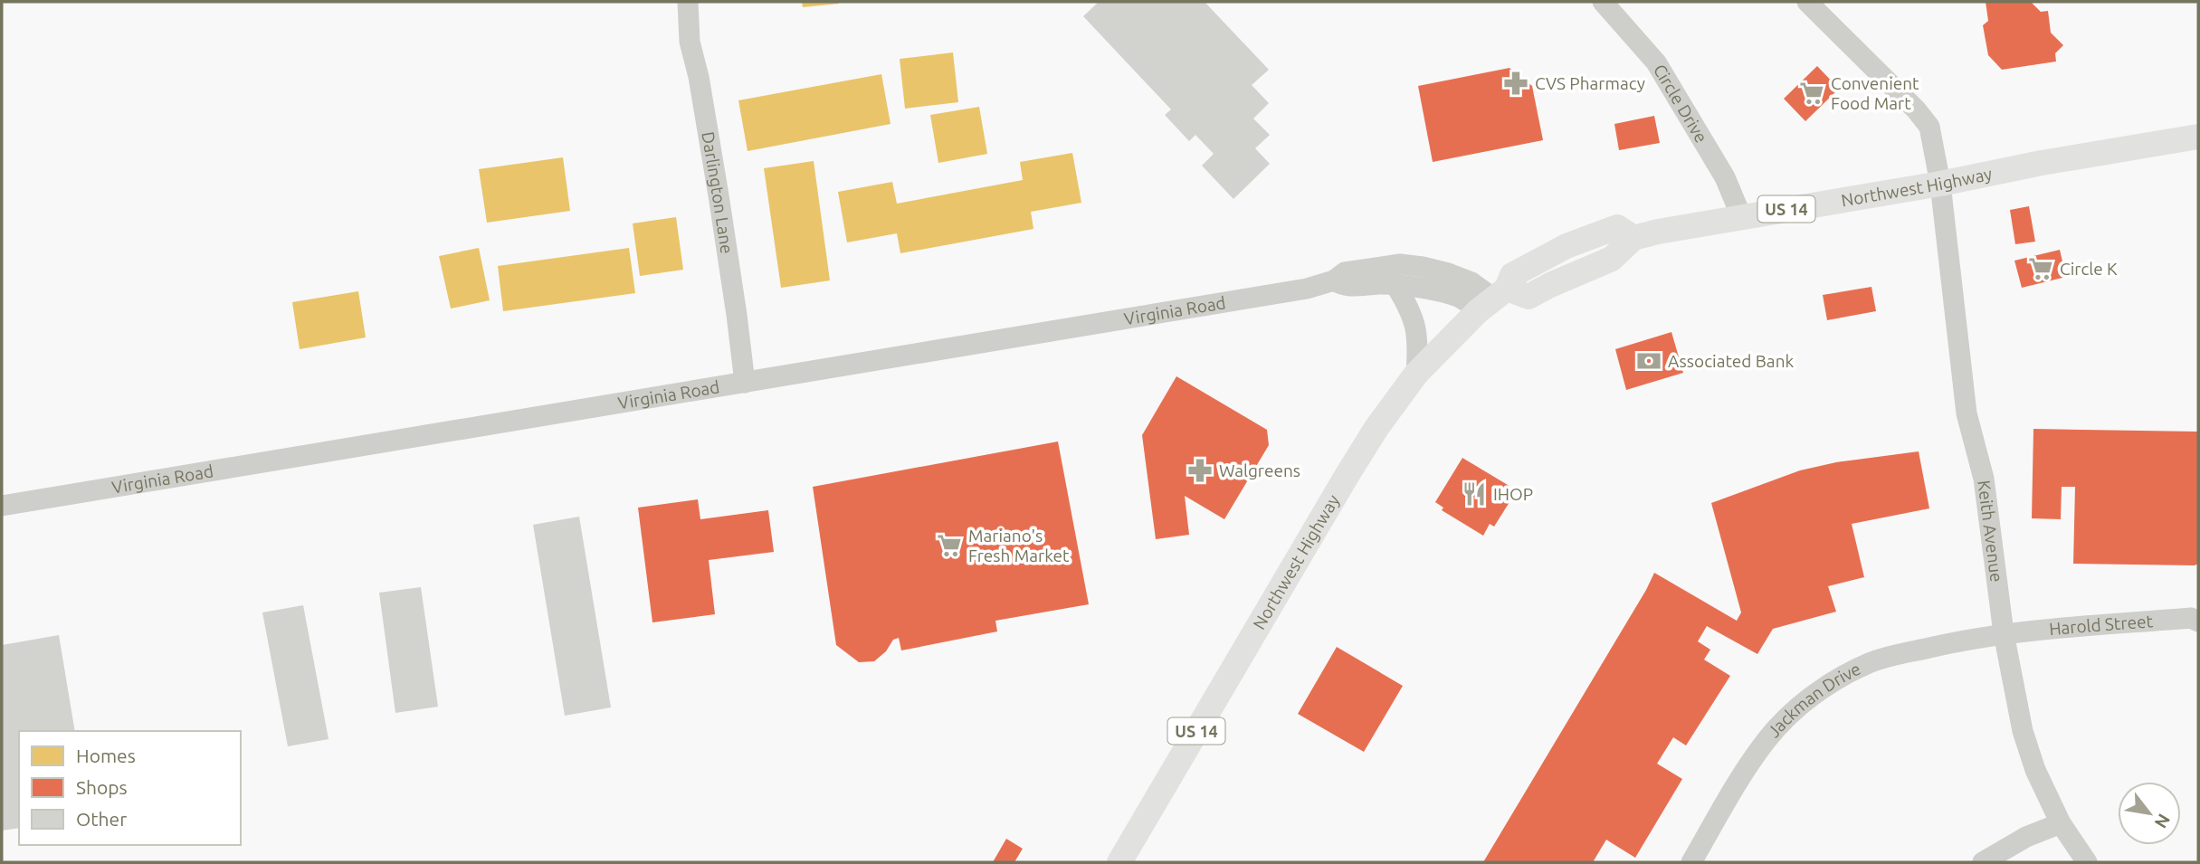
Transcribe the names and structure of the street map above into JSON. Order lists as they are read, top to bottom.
{
  "streets": {
    "main road": ["Northwest Highway", "US 14"],
    "street": [
      "Circle Drive",
      "Darlington Lane",
      "Virginia Road",
      "Keith Avenue",
      "Harold Street",
      "Jackman Drive"
    ]
  },
  "crossings": [
    ["Circle Drive", "Northwest Highway"],
    ["Northwest Highway", "Virginia Road"],
    ["Northwest Highway", "Keith Avenue"],
    ["Darlington Lane", "Virginia Road"],
    ["Keith Avenue", "Harold Street"],
    ["Keith Avenue", "Jackman Drive"],
    ["Harold Street", "Jackman Drive"]
  ],
  "places": {
    "pharmacy": ["CVS Pharmacy", "Walgreens"],
    "supermarket": ["Convenient Food Mart", "Circle K", "Mariano's Fresh Market"],
    "bank": ["Associated Bank"],
    "restaurant": ["IHOP"]
  },
  "legend": ["Homes", "Shops", "Other"],
  "north": "bottom right"
}
